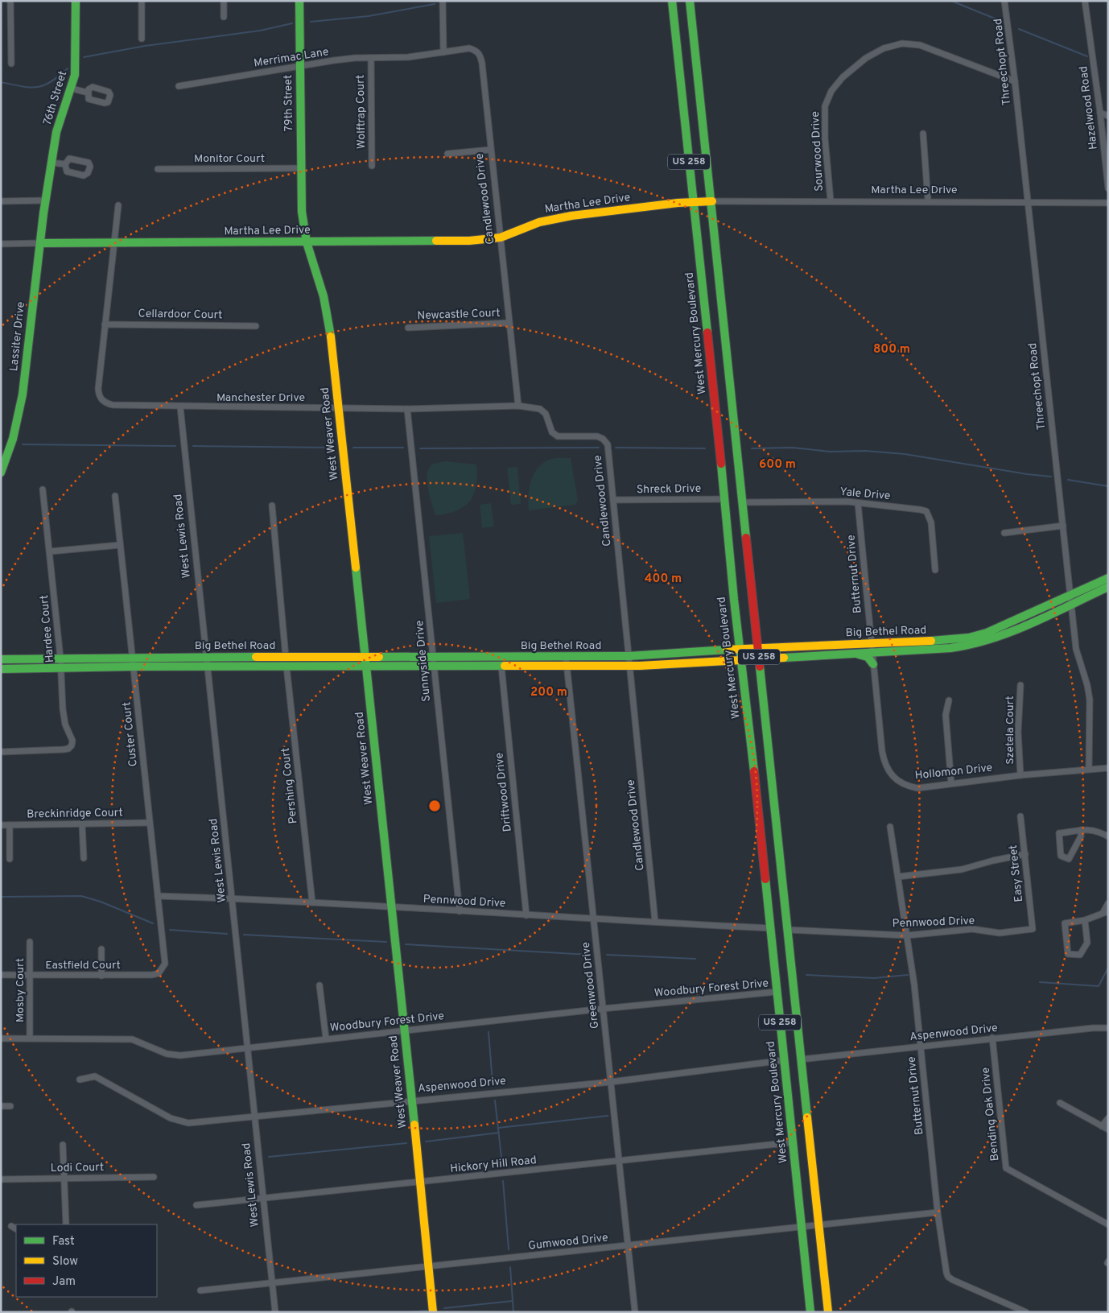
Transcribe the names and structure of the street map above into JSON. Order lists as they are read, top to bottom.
{
  "streets": {
    "main road": [
      "76th Street",
      "79th Street",
      "US 258",
      "Martha Lee Drive",
      "West Mercury Boulevard",
      "Lassiter Drive",
      "West Weaver Road",
      "Big Bethel Road"
    ],
    "street": [
      "Merrimac Lane",
      "Threechopt Road",
      "Hazelwood Road",
      "Wolftrap Court",
      "Sourwood Drive",
      "Monitor Court",
      "Candlewood Drive",
      "Cellardoor Court",
      "Newcastle Court",
      "Manchester Drive",
      "Shreck Drive",
      "Yale Drive",
      "West Lewis Road",
      "Butternut Drive",
      "Hardee Court",
      "Sunnyside Drive",
      "Szetela Court",
      "Custer Court",
      "Hollomon Drive",
      "Pershing Court",
      "Driftwood Drive",
      "Breckinridge Court",
      "Easy Street",
      "Pennwood Drive",
      "Eastfield Court",
      "Greenwood Drive",
      "Woodbury Forest Drive",
      "Mosby Court",
      "Aspenwood Drive",
      "Bending Oak Drive",
      "Hickory Hill Road",
      "Lodi Court",
      "Gumwood Drive"
    ]
  },
  "crossings": [
    ["Merrimac Lane", "79th Street"],
    ["Merrimac Lane", "Wolftrap Court"],
    ["Merrimac Lane", "Candlewood Drive"],
    ["Threechopt Road", "Sourwood Drive"],
    ["Threechopt Road", "Martha Lee Drive"],
    ["Threechopt Road", "Big Bethel Road"],
    ["Threechopt Road", "Hollomon Drive"],
    ["76th Street", "Lassiter Drive"],
    ["79th Street", "Monitor Court"],
    ["79th Street", "West Weaver Road"],
    ["Sourwood Drive", "Martha Lee Drive"],
    ["US 258", "Martha Lee Drive"],
    ["US 258", "Yale Drive"],
    ["US 258", "Big Bethel Road"],
    ["US 258", "Pennwood Drive"],
    ["US 258", "Aspenwood Drive"],
    ["US 258", "Gumwood Drive"],
    ["Martha Lee Drive", "Candlewood Drive"],
    ["Martha Lee Drive", "West Mercury Boulevard"],
    ["Martha Lee Drive", "Lassiter Drive"],
    ["Martha Lee Drive", "West Weaver Road"],
    ["Candlewood Drive", "Newcastle Court"],
    ["Candlewood Drive", "Manchester Drive"],
    ["Candlewood Drive", "Shreck Drive"],
    ["Candlewood Drive", "Big Bethel Road"],
    ["Candlewood Drive", "Pennwood Drive"],
    ["Cellardoor Court", "Manchester Drive"],
    ["West Mercury Boulevard", "Shreck Drive"],
    ["West Mercury Boulevard", "Big Bethel Road"],
    ["West Mercury Boulevard", "Pennwood Drive"],
    ["West Mercury Boulevard", "Woodbury Forest Drive"],
    ["West Mercury Boulevard", "Aspenwood Drive"],
    ["West Mercury Boulevard", "Hickory Hill Road"],
    ["West Mercury Boulevard", "Gumwood Drive"],
    ["Manchester Drive", "West Weaver Road"],
    ["Manchester Drive", "West Lewis Road"],
    ["Manchester Drive", "Sunnyside Drive"],
    ["West Weaver Road", "Big Bethel Road"],
    ["West Weaver Road", "Pennwood Drive"],
    ["West Weaver Road", "Woodbury Forest Drive"],
    ["West Weaver Road", "Aspenwood Drive"],
    ["West Weaver Road", "Hickory Hill Road"],
    ["West Weaver Road", "Gumwood Drive"],
    ["Yale Drive", "Butternut Drive"],
    ["West Lewis Road", "Big Bethel Road"],
    ["West Lewis Road", "Pennwood Drive"],
    ["West Lewis Road", "Woodbury Forest Drive"],
    ["West Lewis Road", "Aspenwood Drive"],
    ["West Lewis Road", "Hickory Hill Road"],
    ["West Lewis Road", "Gumwood Drive"],
    ["Butternut Drive", "Big Bethel Road"],
    ["Butternut Drive", "Hollomon Drive"],
    ["Butternut Drive", "Pennwood Drive"],
    ["Butternut Drive", "Aspenwood Drive"],
    ["Butternut Drive", "Gumwood Drive"],
    ["Hardee Court", "Big Bethel Road"],
    ["Big Bethel Road", "Sunnyside Drive"],
    ["Big Bethel Road", "Custer Court"],
    ["Big Bethel Road", "Hollomon Drive"],
    ["Big Bethel Road", "Pershing Court"],
    ["Big Bethel Road", "Driftwood Drive"],
    ["Big Bethel Road", "Greenwood Drive"],
    ["Sunnyside Drive", "Pennwood Drive"],
    ["Szetela Court", "Hollomon Drive"],
    ["Custer Court", "Breckinridge Court"],
    ["Custer Court", "Pennwood Drive"],
    ["Custer Court", "Eastfield Court"],
    ["Pershing Court", "Pennwood Drive"],
    ["Driftwood Drive", "Pennwood Drive"],
    ["Easy Street", "Pennwood Drive"],
    ["Pennwood Drive", "Greenwood Drive"],
    ["Eastfield Court", "Mosby Court"],
    ["Greenwood Drive", "Woodbury Forest Drive"],
    ["Greenwood Drive", "Aspenwood Drive"],
    ["Greenwood Drive", "Hickory Hill Road"],
    ["Greenwood Drive", "Gumwood Drive"],
    ["Woodbury Forest Drive", "Mosby Court"],
    ["Aspenwood Drive", "Bending Oak Drive"]
  ],
  "legend": ["Fast", "Slow", "Jam"],
  "rings": [
    "800 m",
    "600 m",
    "400 m",
    "200 m"
  ]
}
